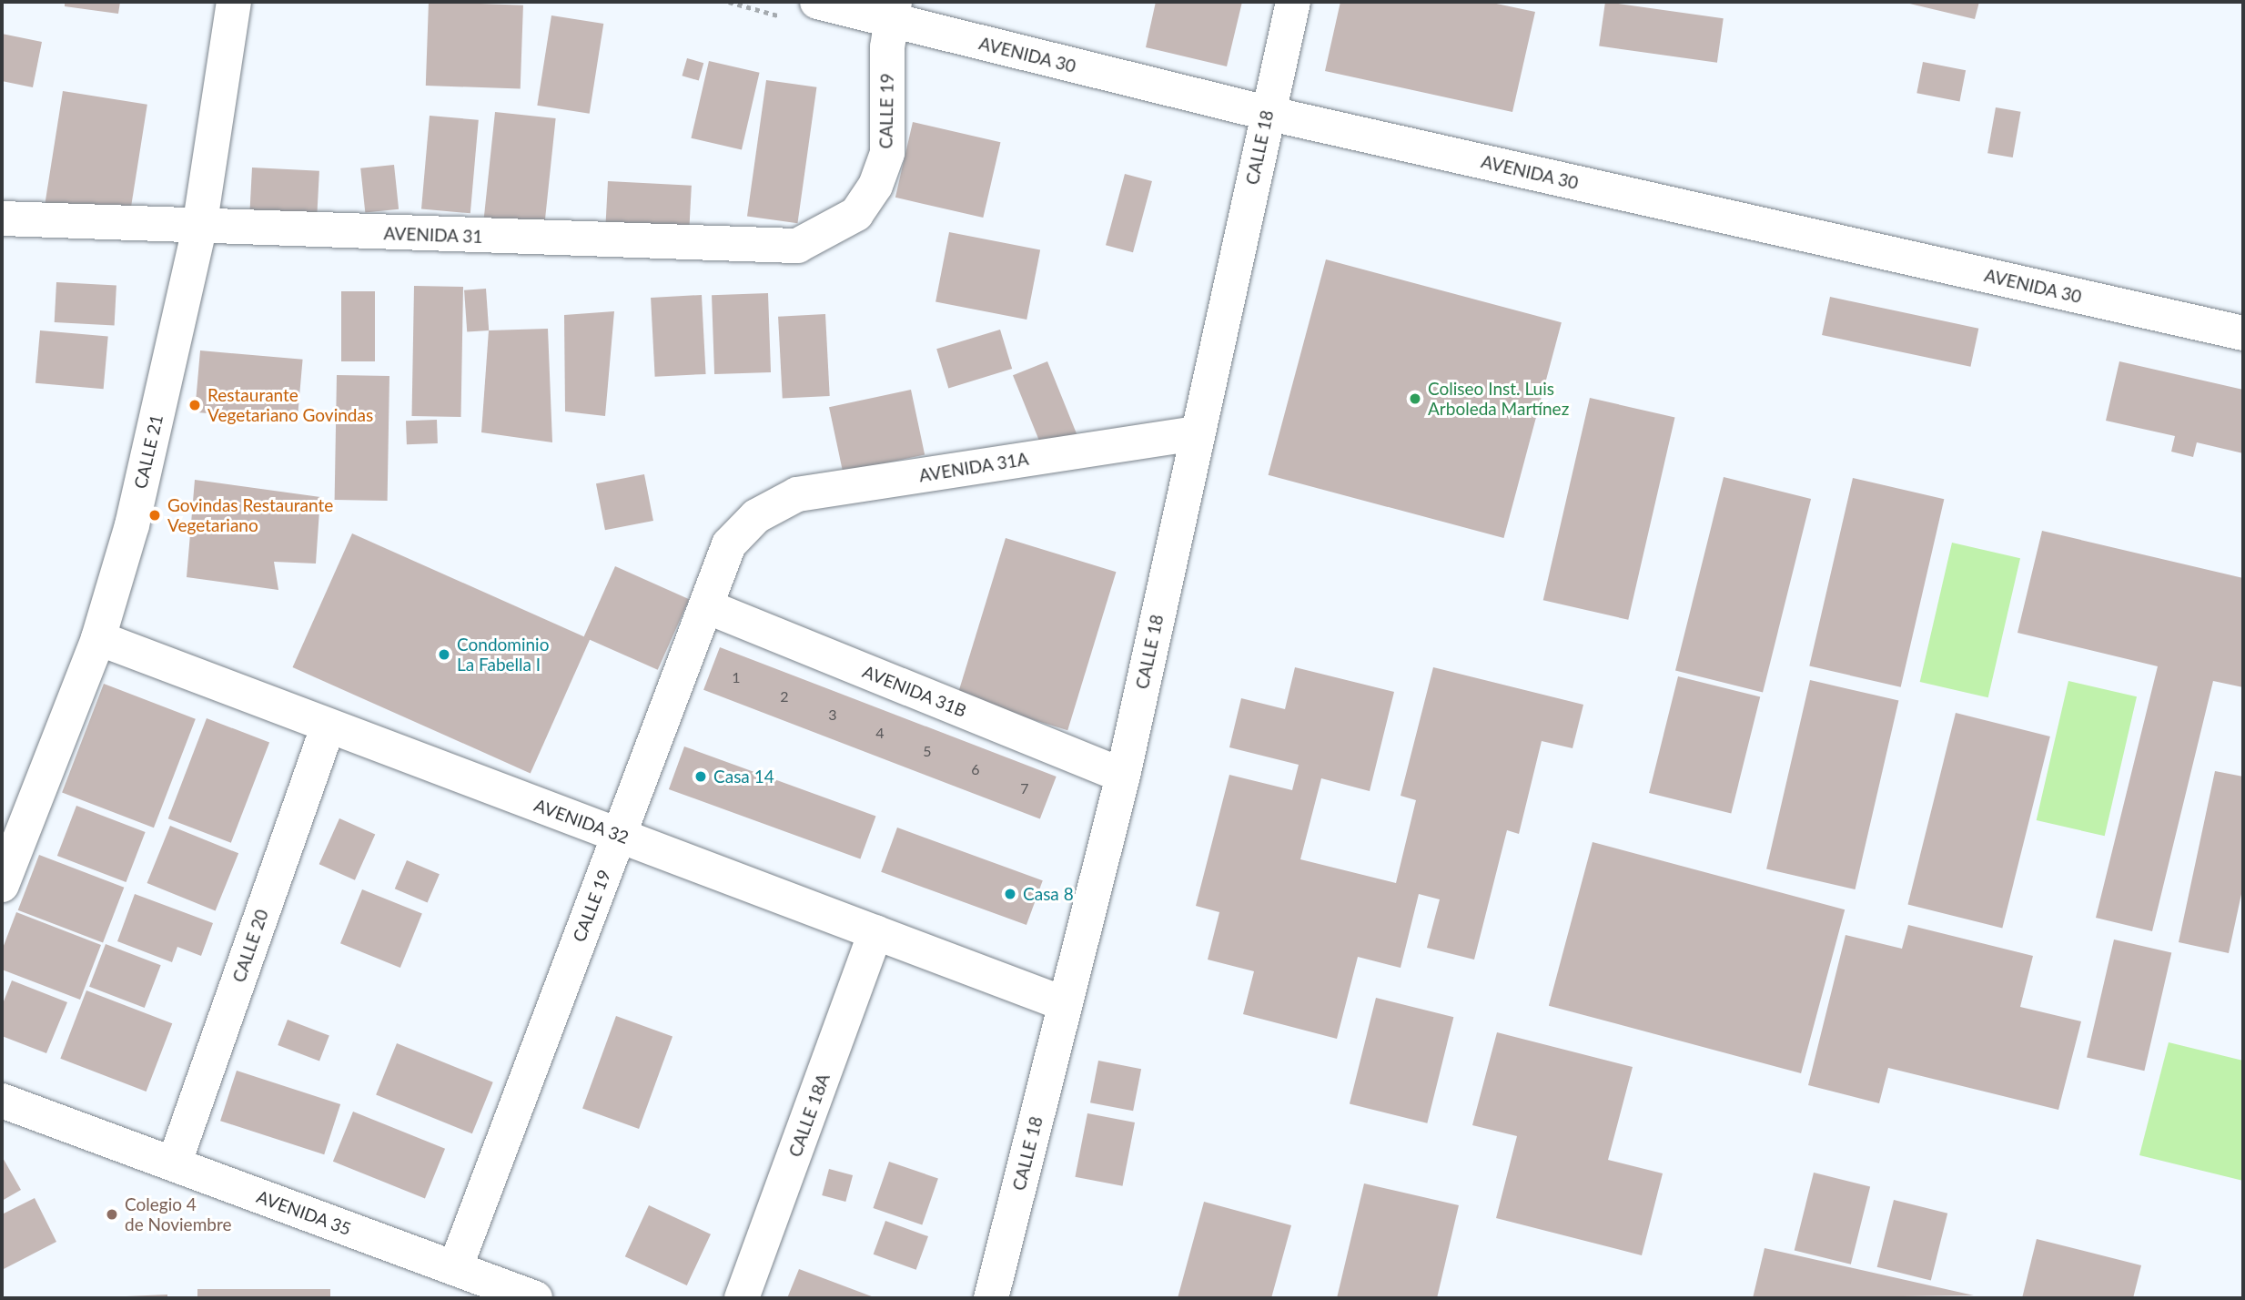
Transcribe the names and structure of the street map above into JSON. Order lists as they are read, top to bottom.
{
  "streets": {
    "street": [
      "AVENIDA 30",
      "CALLE 19",
      "CALLE 18",
      "AVENIDA 31",
      "CALLE 21",
      "AVENIDA 31A",
      "AVENIDA 31B",
      "AVENIDA 32",
      "CALLE 20",
      "CALLE 18A",
      "AVENIDA 35"
    ]
  },
  "crossings": [
    ["AVENIDA 30", "CALLE 19"],
    ["AVENIDA 30", "CALLE 18"],
    ["CALLE 19", "AVENIDA 31"],
    ["CALLE 19", "AVENIDA 31A"],
    ["CALLE 19", "AVENIDA 31B"],
    ["CALLE 19", "AVENIDA 32"],
    ["CALLE 19", "AVENIDA 35"],
    ["CALLE 18", "AVENIDA 31A"],
    ["CALLE 18", "AVENIDA 31B"],
    ["CALLE 18", "AVENIDA 32"],
    ["AVENIDA 31", "CALLE 21"],
    ["CALLE 21", "AVENIDA 32"],
    ["AVENIDA 32", "CALLE 20"],
    ["AVENIDA 32", "CALLE 18A"],
    ["CALLE 20", "AVENIDA 35"]
  ],
  "places": [
    "Coliseo Inst. Luis Arboleda Martínez",
    "Restaurante Vegetariano Govindas",
    "Govindas Restaurante Vegetariano",
    "Condominio La Fabella I",
    "Casa 14",
    "Casa 8",
    "Colegio 4 de Noviembre"
  ],
  "house_numbers": [
    "1",
    "2",
    "3",
    "4",
    "5",
    "6",
    "7"
  ]
}
